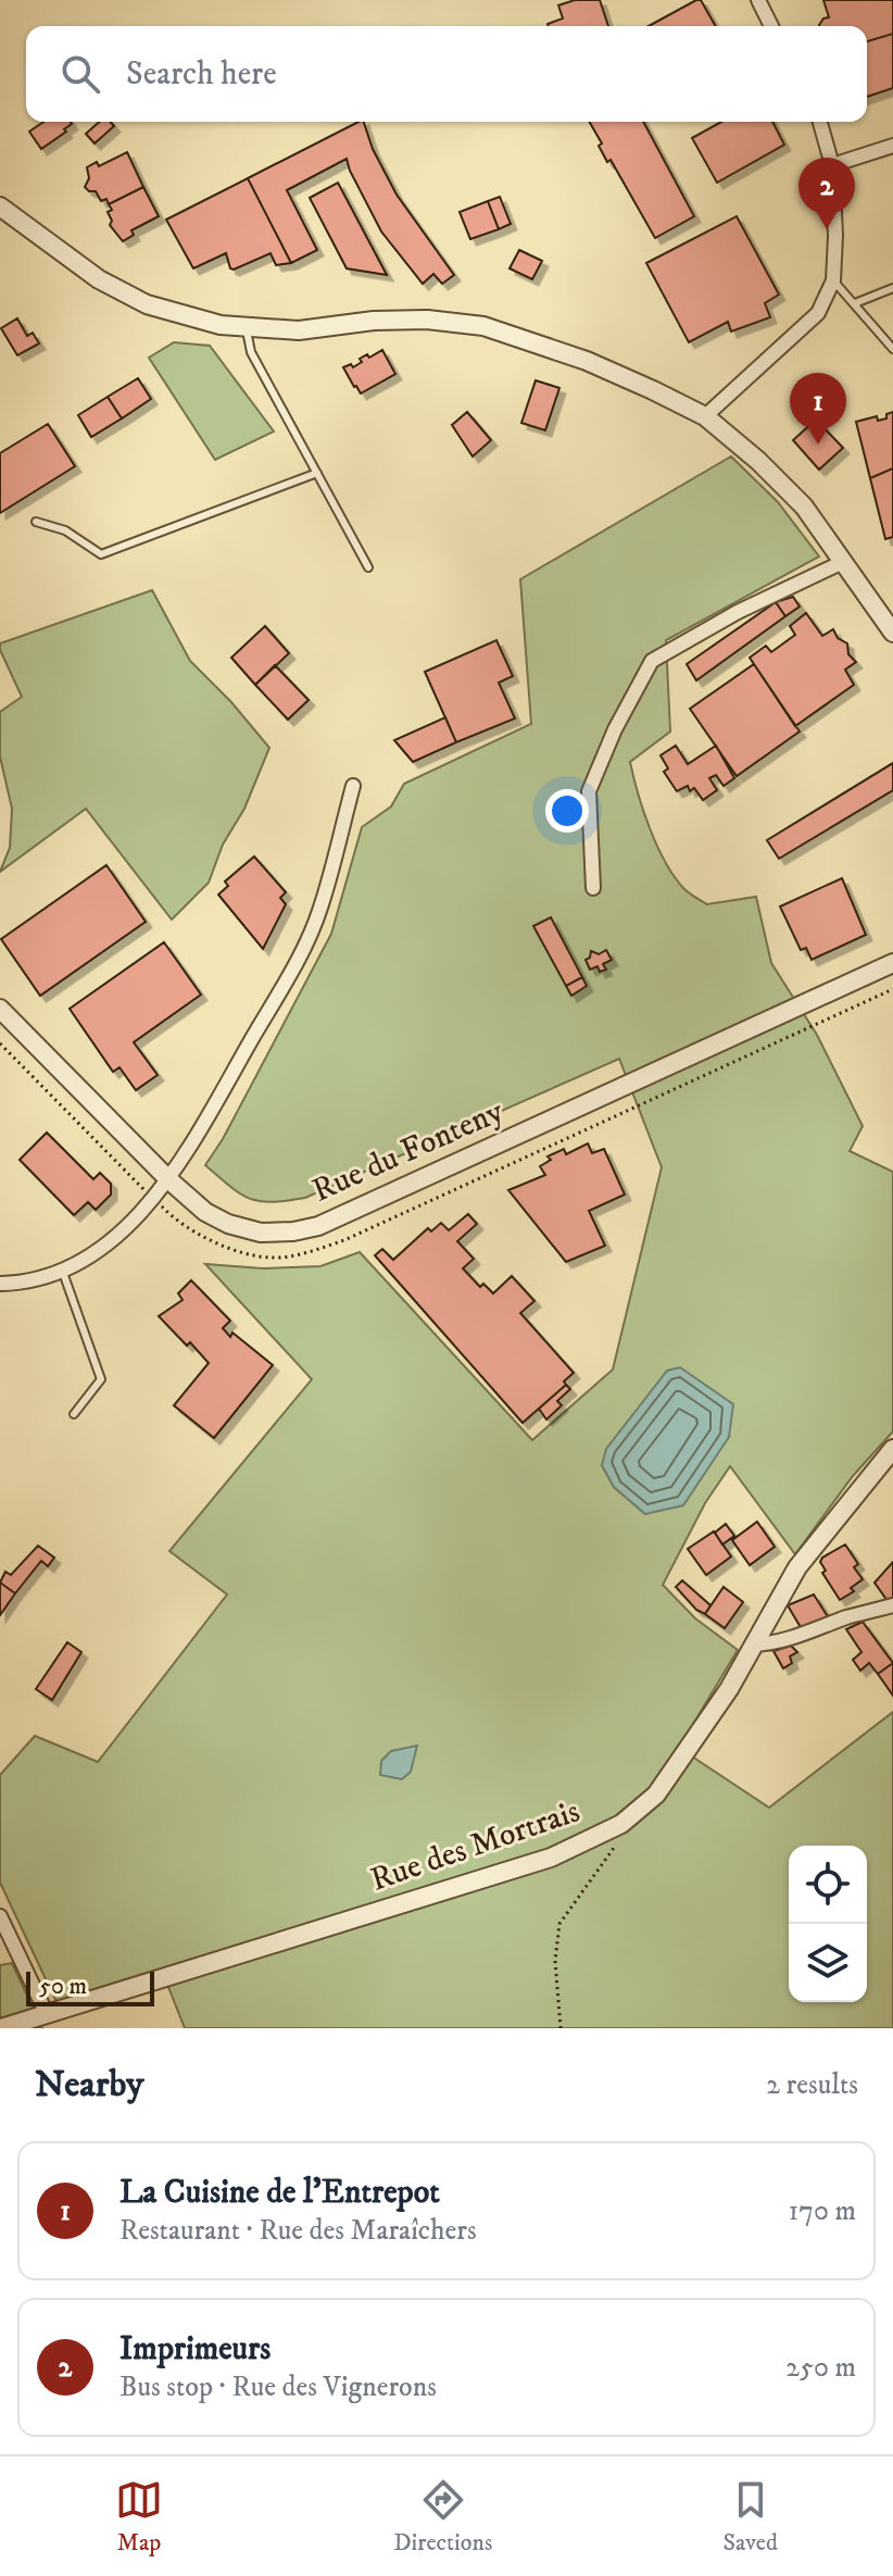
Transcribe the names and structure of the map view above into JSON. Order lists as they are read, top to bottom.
{
  "streets": {
    "street": ["Rue du Fonteny", "Rue des Mortrais"]
  },
  "scale_bar": "50 m",
  "page": {
    "search": "Search here",
    "pins": ["2", "1"],
    "scale": "50 m",
    "heading": ["Nearby", "2 results"],
    "list": [
      {
        "mark": "1",
        "name": "La Cuisine de l'Entrepot",
        "note": "Restaurant · Rue des Maraîchers",
        "value": "170 m"
      },
      {
        "mark": "2",
        "name": "Imprimeurs",
        "note": "Bus stop · Rue des Vignerons",
        "value": "250 m"
      }
    ],
    "nav": ["Map", "Directions", "Saved"]
  }
}
